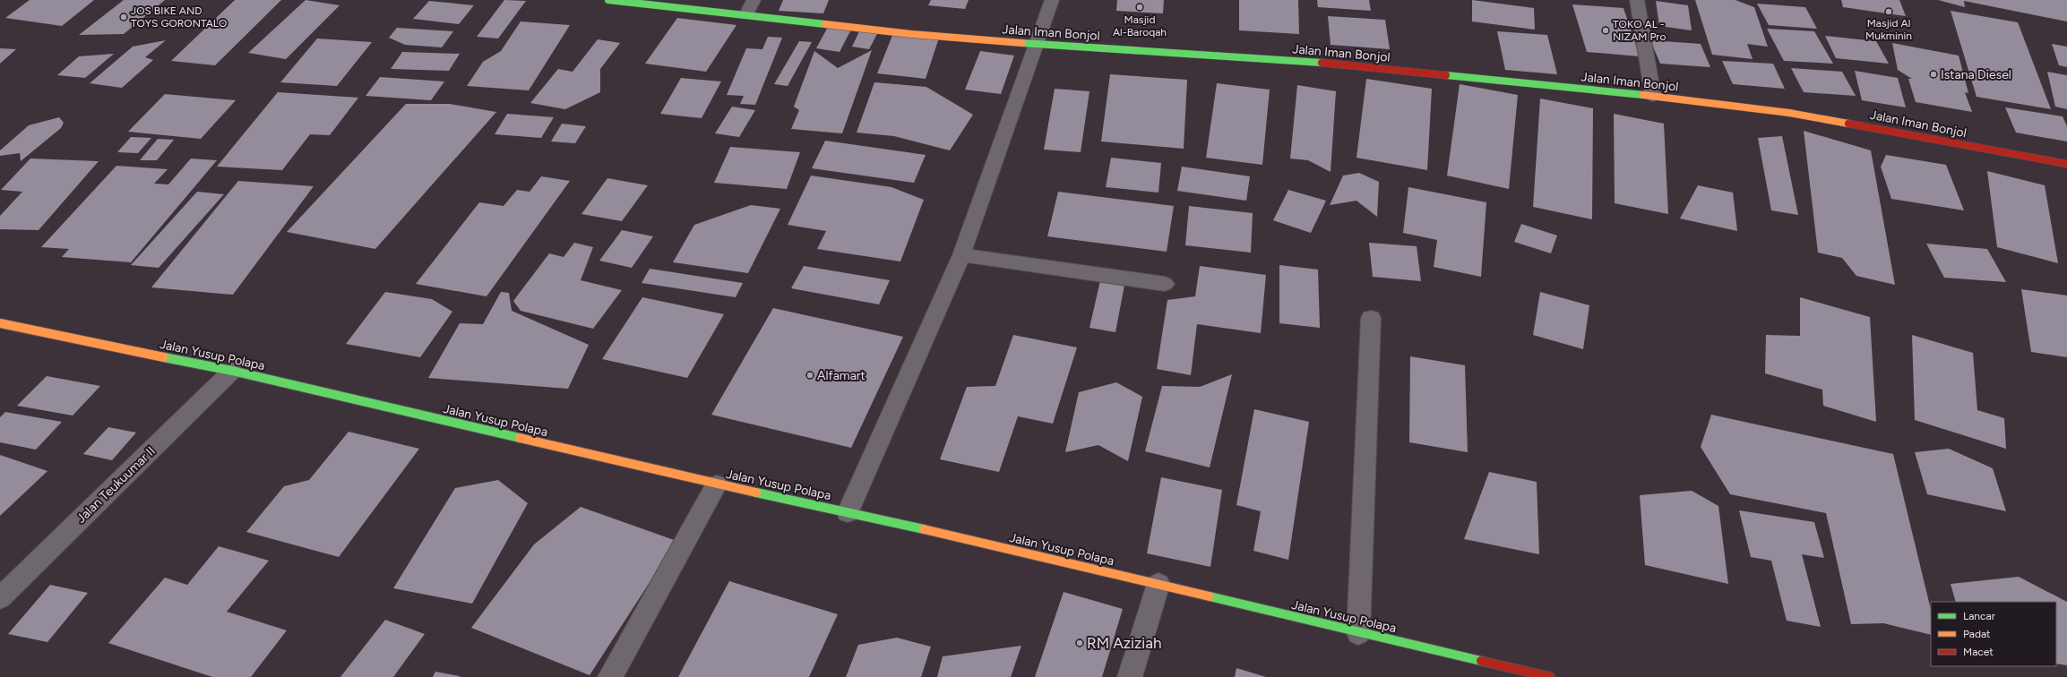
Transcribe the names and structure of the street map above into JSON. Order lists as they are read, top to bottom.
{
  "streets": {
    "street": ["Jalan Iman Bonjol", "Jalan Yusup Polapa", "Jalan Teukuumar II"]
  },
  "crossings": [
    ["Jalan Yusup Polapa", "Jalan Teukuumar II"]
  ],
  "places": [
    "Masjid Al-Baroqah",
    "Masjid Al Mukminin",
    "JOS BIKE AND TOYS GORONTALO",
    "TOKO AL - NIZAM Pro",
    "Istana Diesel",
    "Alfamart",
    "RM Aziziah"
  ],
  "legend": ["Lancar", "Padat", "Macet"]
}
